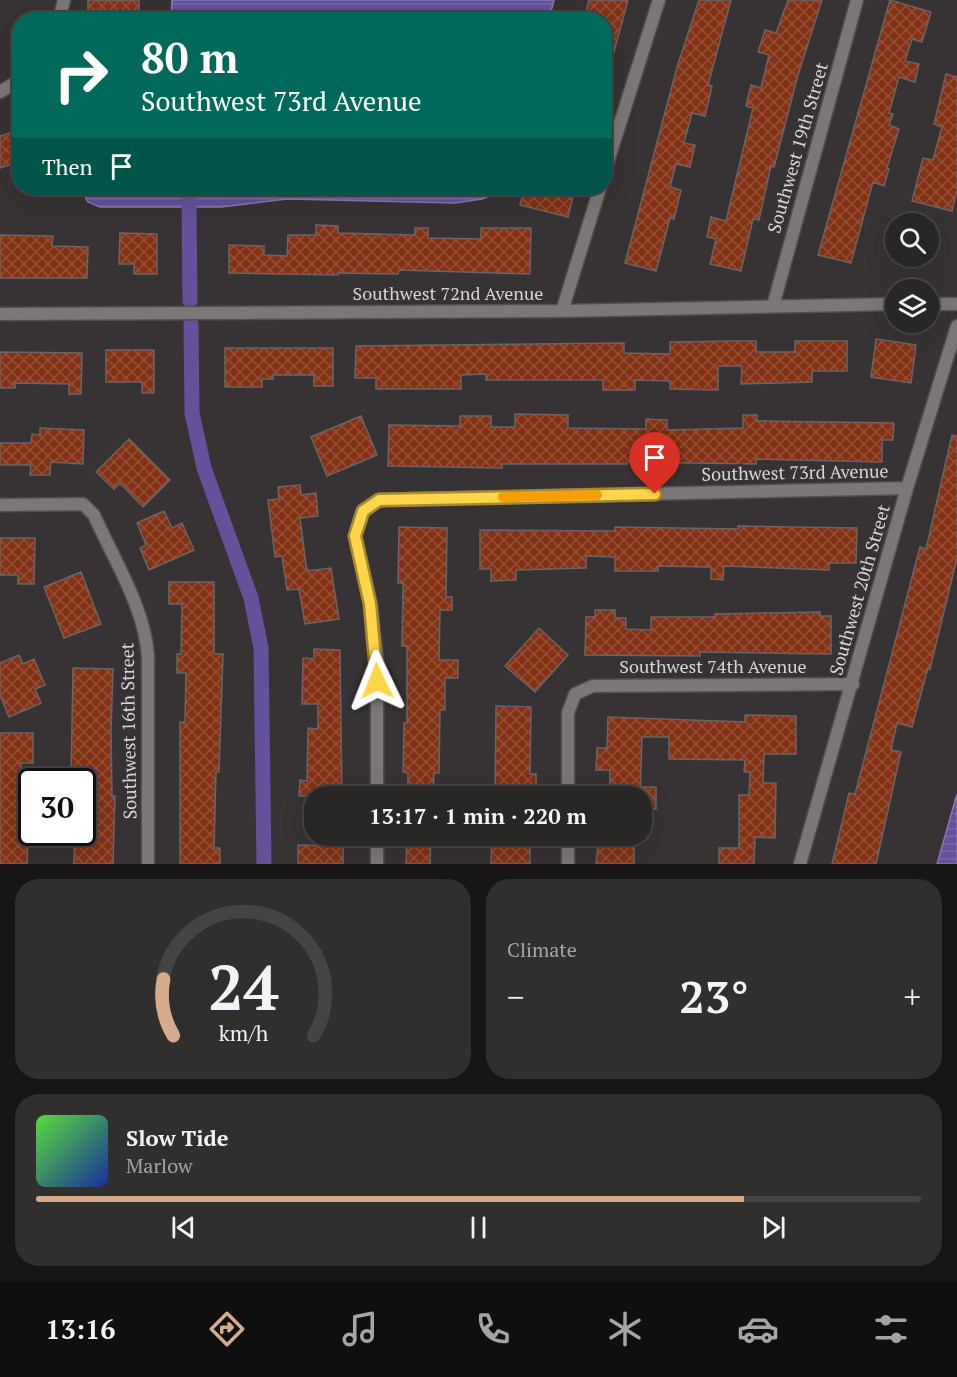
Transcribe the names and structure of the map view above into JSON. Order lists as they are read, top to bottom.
{
  "streets": {
    "street": [
      "Southwest 19th Street",
      "Southwest 72nd Avenue",
      "Southwest 73rd Avenue",
      "Southwest 20th Street",
      "Southwest 74th Avenue",
      "Southwest 16th Street"
    ]
  },
  "crossings": [
    ["Southwest 19th Street", "Southwest 72nd Avenue"],
    ["Southwest 73rd Avenue", "Southwest 20th Street"],
    ["Southwest 20th Street", "Southwest 74th Avenue"]
  ],
  "page": {
    "turn": ["80 m", "Southwest 73rd Avenue"],
    "then": "Then",
    "limit": "30",
    "trip": "13:17 · 1 min · 220 m",
    "tile": "Climate",
    "heat": ["−", "23°", "+"],
    "song": ["Slow Tide", "Marlow"],
    "tabs": "13:16",
    "gauge": ["24", "km/h"]
  }
}
